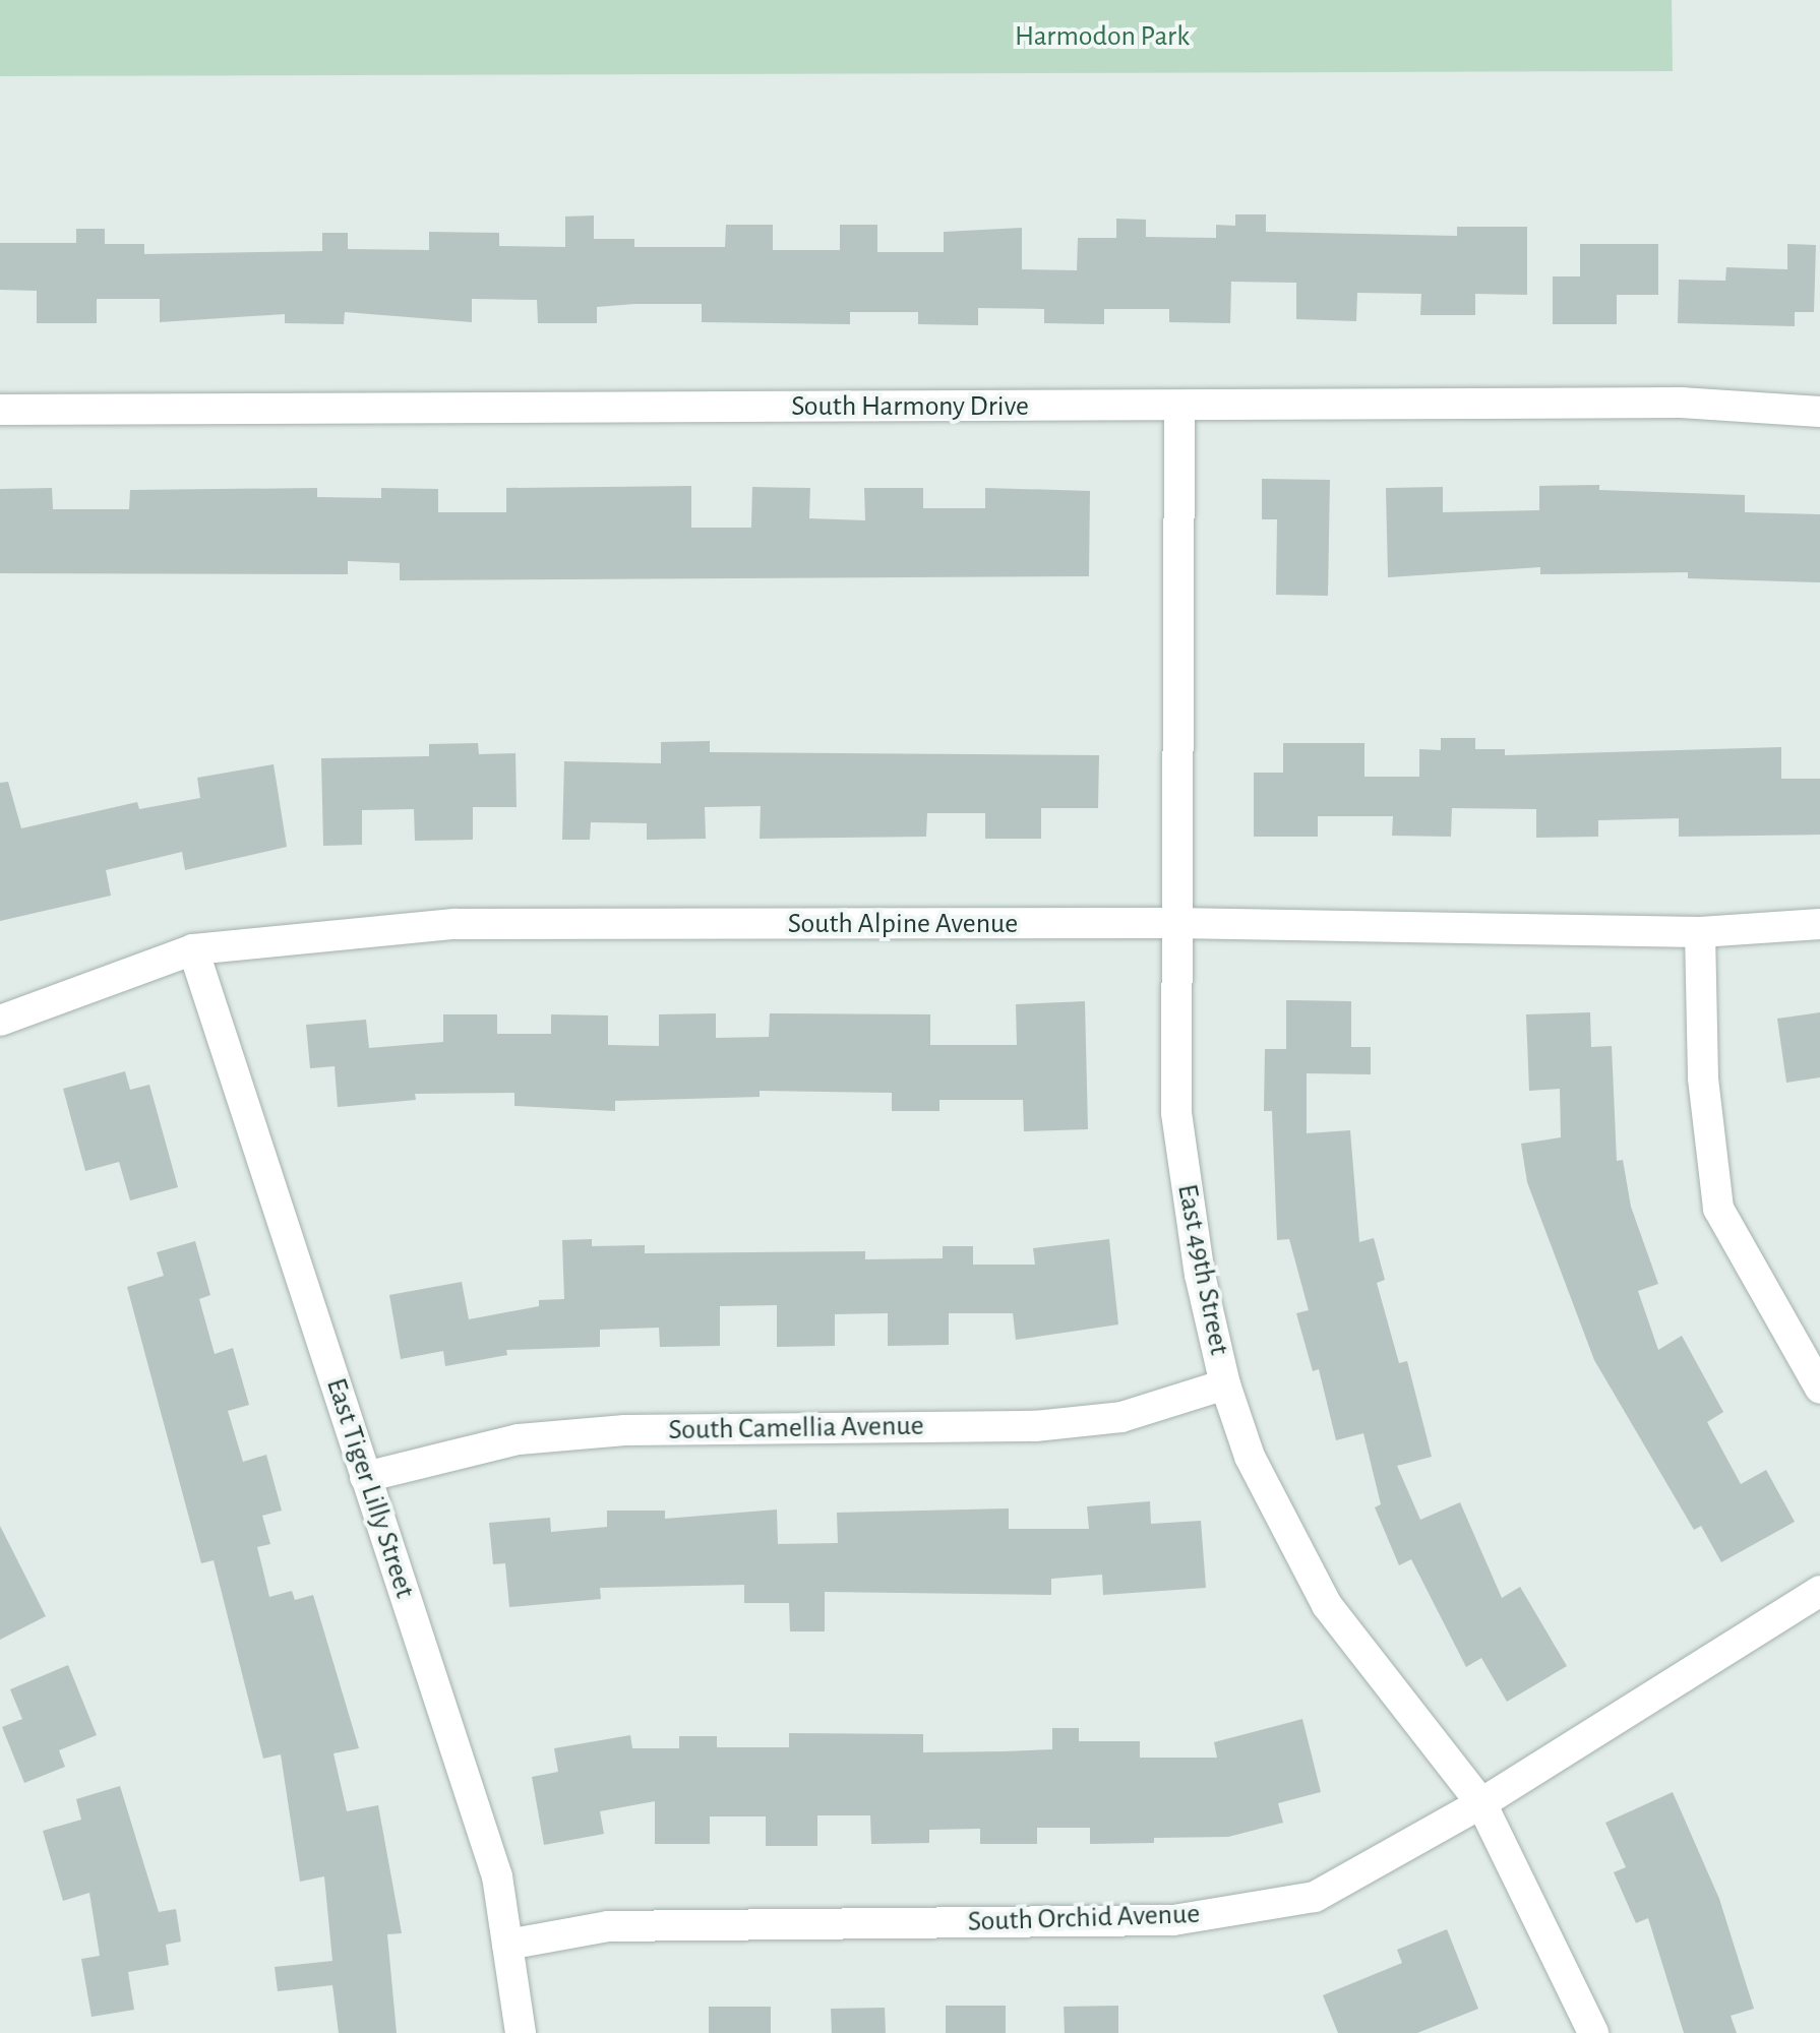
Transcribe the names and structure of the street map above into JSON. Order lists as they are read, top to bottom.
{
  "streets": {
    "street": [
      "South Harmony Drive",
      "South Alpine Avenue",
      "East 49th Street",
      "South Camellia Avenue",
      "East Tiger Lilly Street",
      "South Orchid Avenue"
    ]
  },
  "crossings": [
    ["South Harmony Drive", "East 49th Street"],
    ["South Alpine Avenue", "East 49th Street"],
    ["South Alpine Avenue", "East Tiger Lilly Street"],
    ["East 49th Street", "South Camellia Avenue"],
    ["East 49th Street", "South Orchid Avenue"],
    ["South Camellia Avenue", "East Tiger Lilly Street"],
    ["East Tiger Lilly Street", "South Orchid Avenue"]
  ],
  "parks": ["Harmodon Park"]
}
